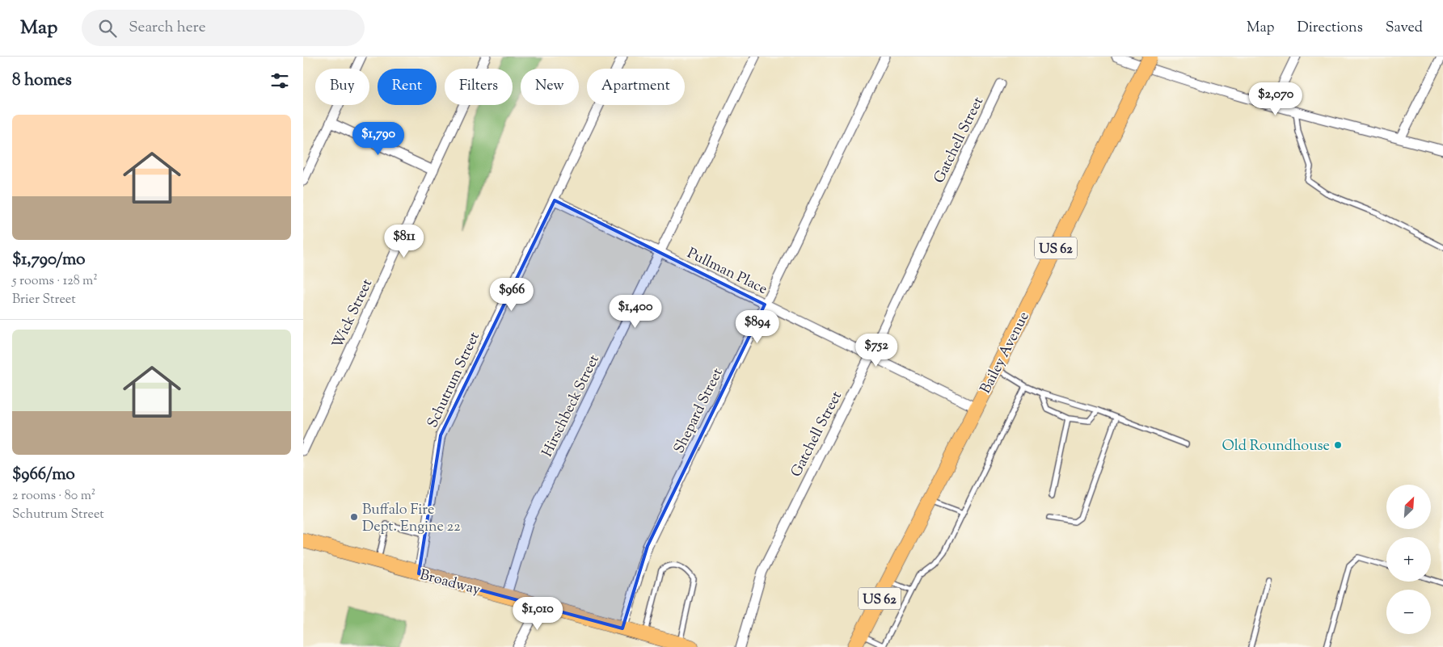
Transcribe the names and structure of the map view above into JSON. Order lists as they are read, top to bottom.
{
  "streets": {
    "main road": ["US 62", "Bailey Avenue", "Broadway"],
    "street": [
      "Gatchell Street",
      "Pullman Place",
      "Wick Street",
      "Schutrum Street",
      "Hirschbeck Street",
      "Shepard Street"
    ]
  },
  "crossings": [
    ["Gatchell Street", "Pullman Place"],
    ["Pullman Place", "Bailey Avenue"],
    ["Pullman Place", "Schutrum Street"],
    ["Pullman Place", "Hirschbeck Street"],
    ["Pullman Place", "Shepard Street"],
    ["Schutrum Street", "Broadway"],
    ["Hirschbeck Street", "Broadway"],
    ["Shepard Street", "Broadway"]
  ],
  "places": ["Old Roundhouse", "Buffalo Fire Dept. Engine 22"],
  "north": "top right",
  "page": {
    "header": "Map",
    "search": "Search here",
    "nav": ["Map", "Directions", "Saved"],
    "heading": "8 homes",
    "chip": [
      "Buy",
      "Rent",
      "Filters",
      "New",
      "Apartment"
    ],
    "price": [
      "$2,070",
      "$1,790",
      "$811",
      "$966",
      "$1,400",
      "$894",
      "$752",
      "$1,010"
    ],
    "list": [
      {
        "name": "$1,790/mo",
        "note": "5 rooms · 128 m² · Brier Street"
      },
      {
        "name": "$966/mo",
        "note": "2 rooms · 80 m² · Schutrum Street"
      }
    ],
    "map_buttons": ["+", "−"]
  }
}
